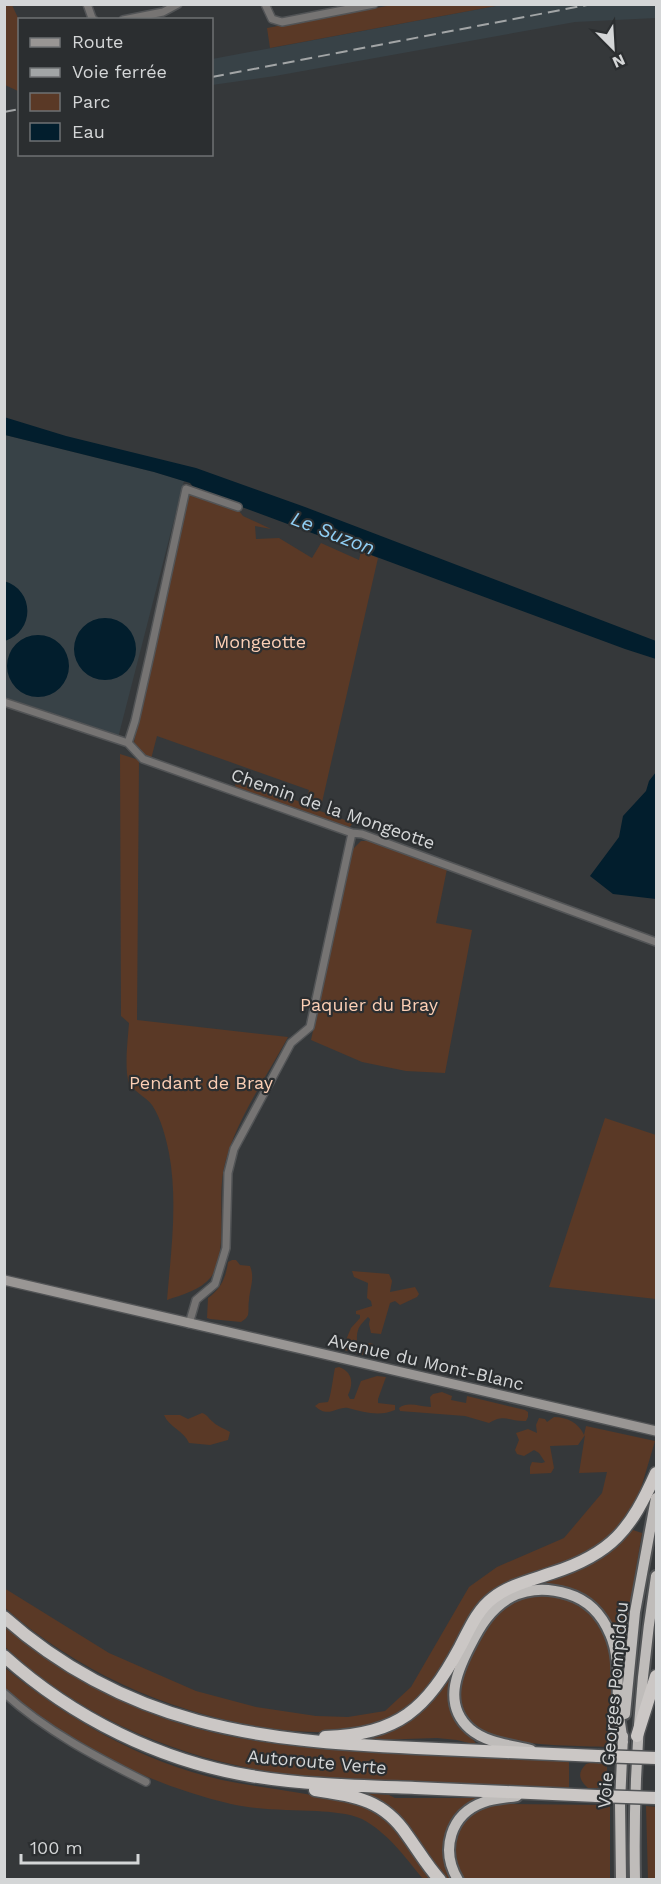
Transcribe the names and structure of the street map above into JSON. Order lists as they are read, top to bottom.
{
  "streets": {
    "highway": ["Voie Georges Pompidou", "Autoroute Verte"],
    "main road": ["Avenue du Mont-Blanc"],
    "street": ["Chemin de la Mongeotte"]
  },
  "water": ["Le Suzon"],
  "parks": ["Mongeotte", "Paquier du Bray", "Pendant de Bray"],
  "legend": [
    "Route",
    "Voie ferrée",
    "Parc",
    "Eau"
  ],
  "scale_bar": "100 m",
  "north": "bottom right"
}
